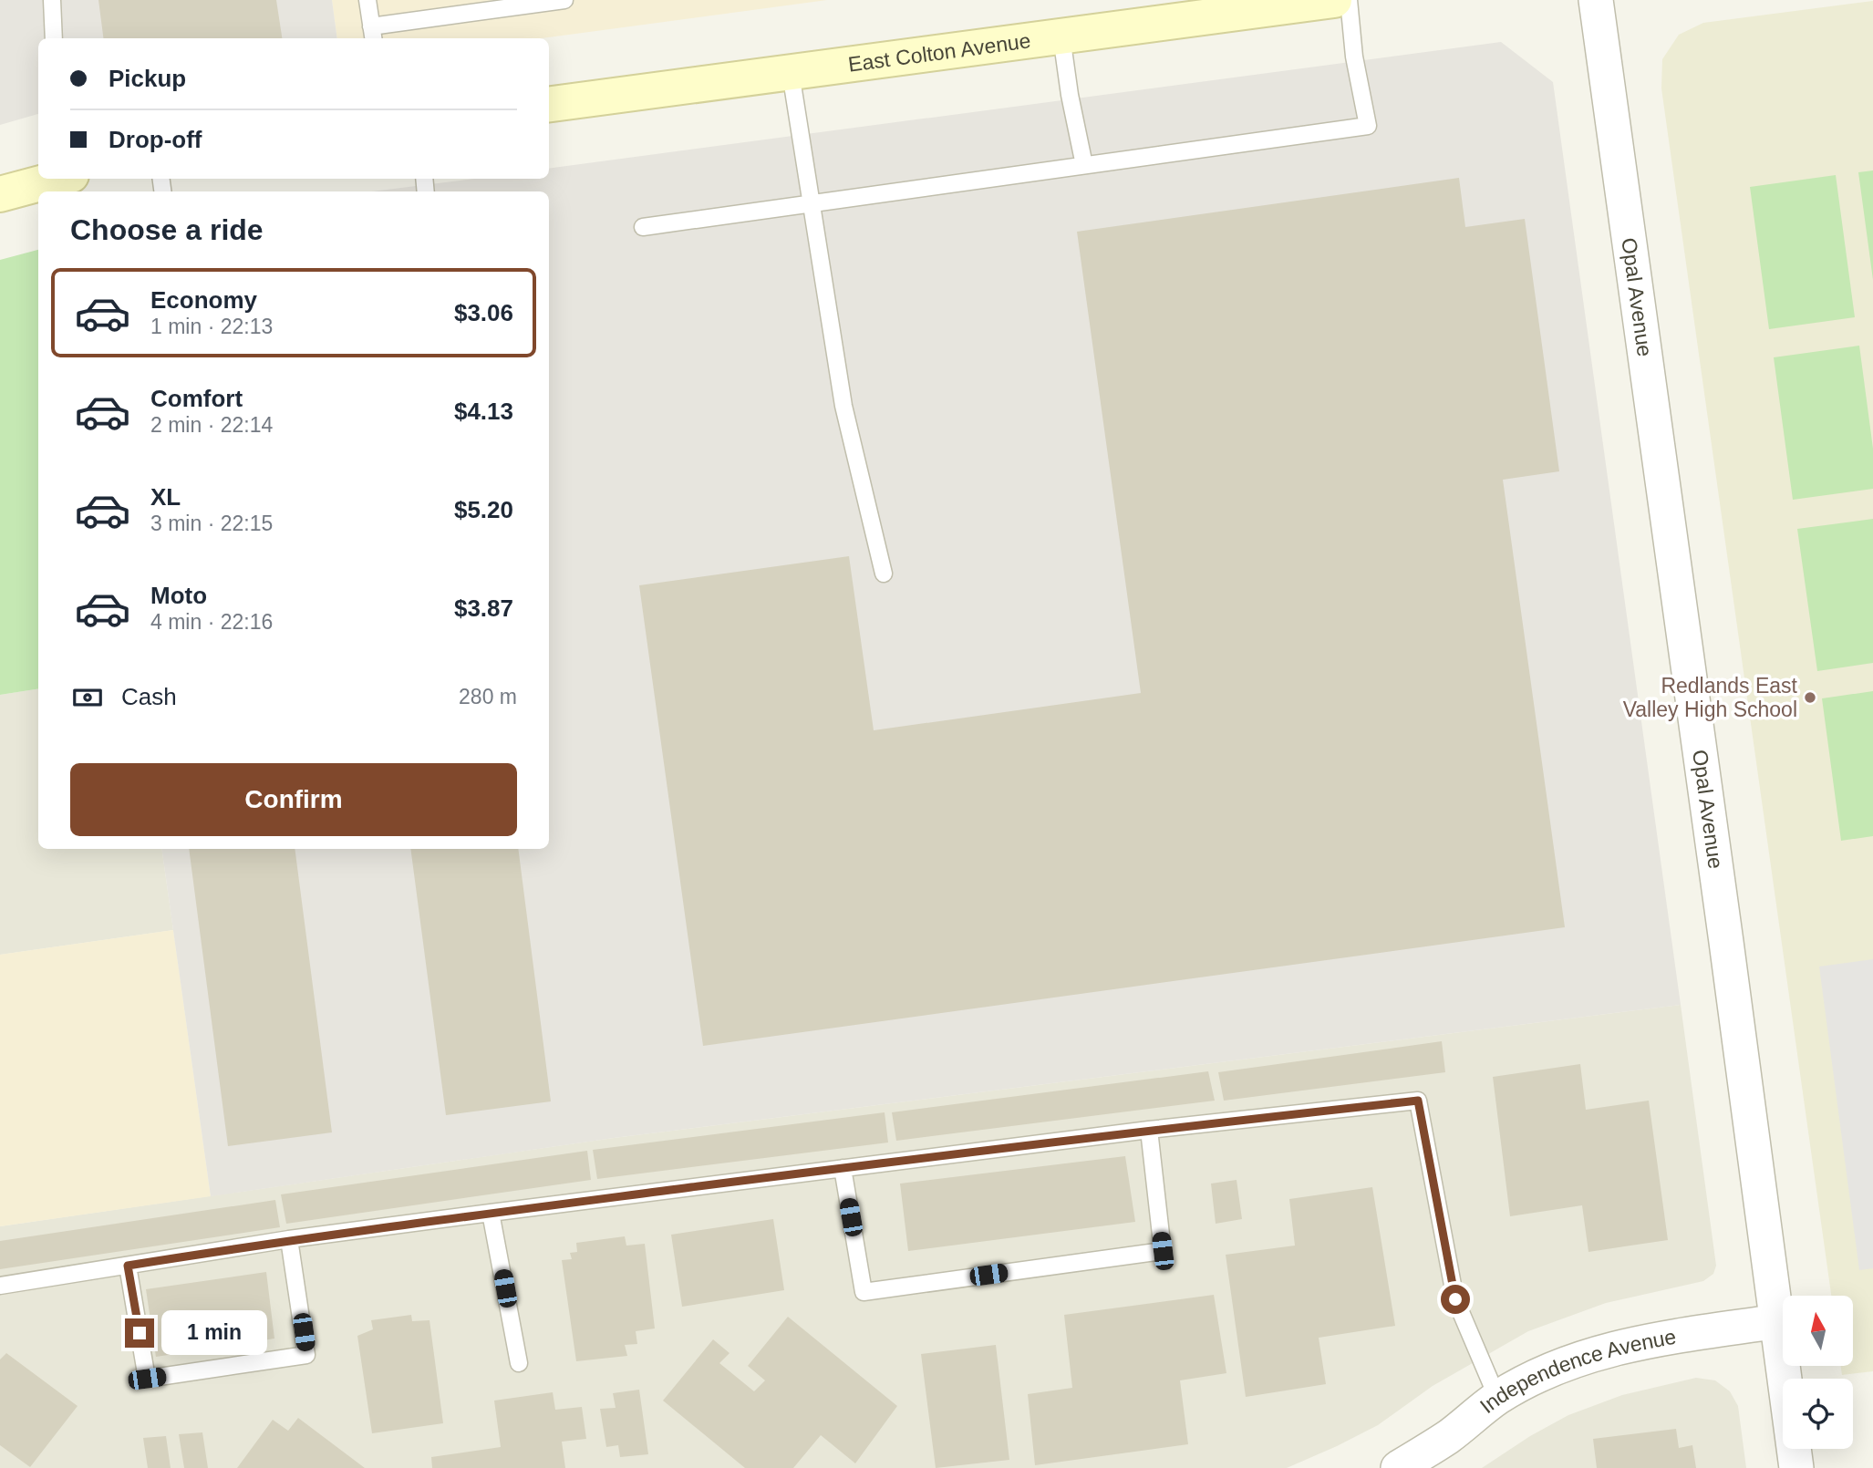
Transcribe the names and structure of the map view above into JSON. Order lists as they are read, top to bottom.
{
  "streets": {
    "street": ["East Colton Avenue", "Opal Avenue", "Independence Avenue"]
  },
  "crossings": [
    ["Opal Avenue", "Independence Avenue"]
  ],
  "places": ["Redlands East Valley High School"],
  "north": "top",
  "page": {
    "banner": ["Pickup", "Drop-off"],
    "heading": "Choose a ride",
    "list": [
      {
        "name": "Economy",
        "note": "1 min · 22:13",
        "value": "$3.06"
      },
      {
        "name": "Comfort",
        "note": "2 min · 22:14",
        "value": "$4.13"
      },
      {
        "name": "XL",
        "note": "3 min · 22:15",
        "value": "$5.20"
      },
      {
        "name": "Moto",
        "note": "4 min · 22:16",
        "value": "$3.87"
      }
    ],
    "pay": ["Cash", "280 m"],
    "buttons": "Confirm",
    "bubble": "1 min"
  }
}
